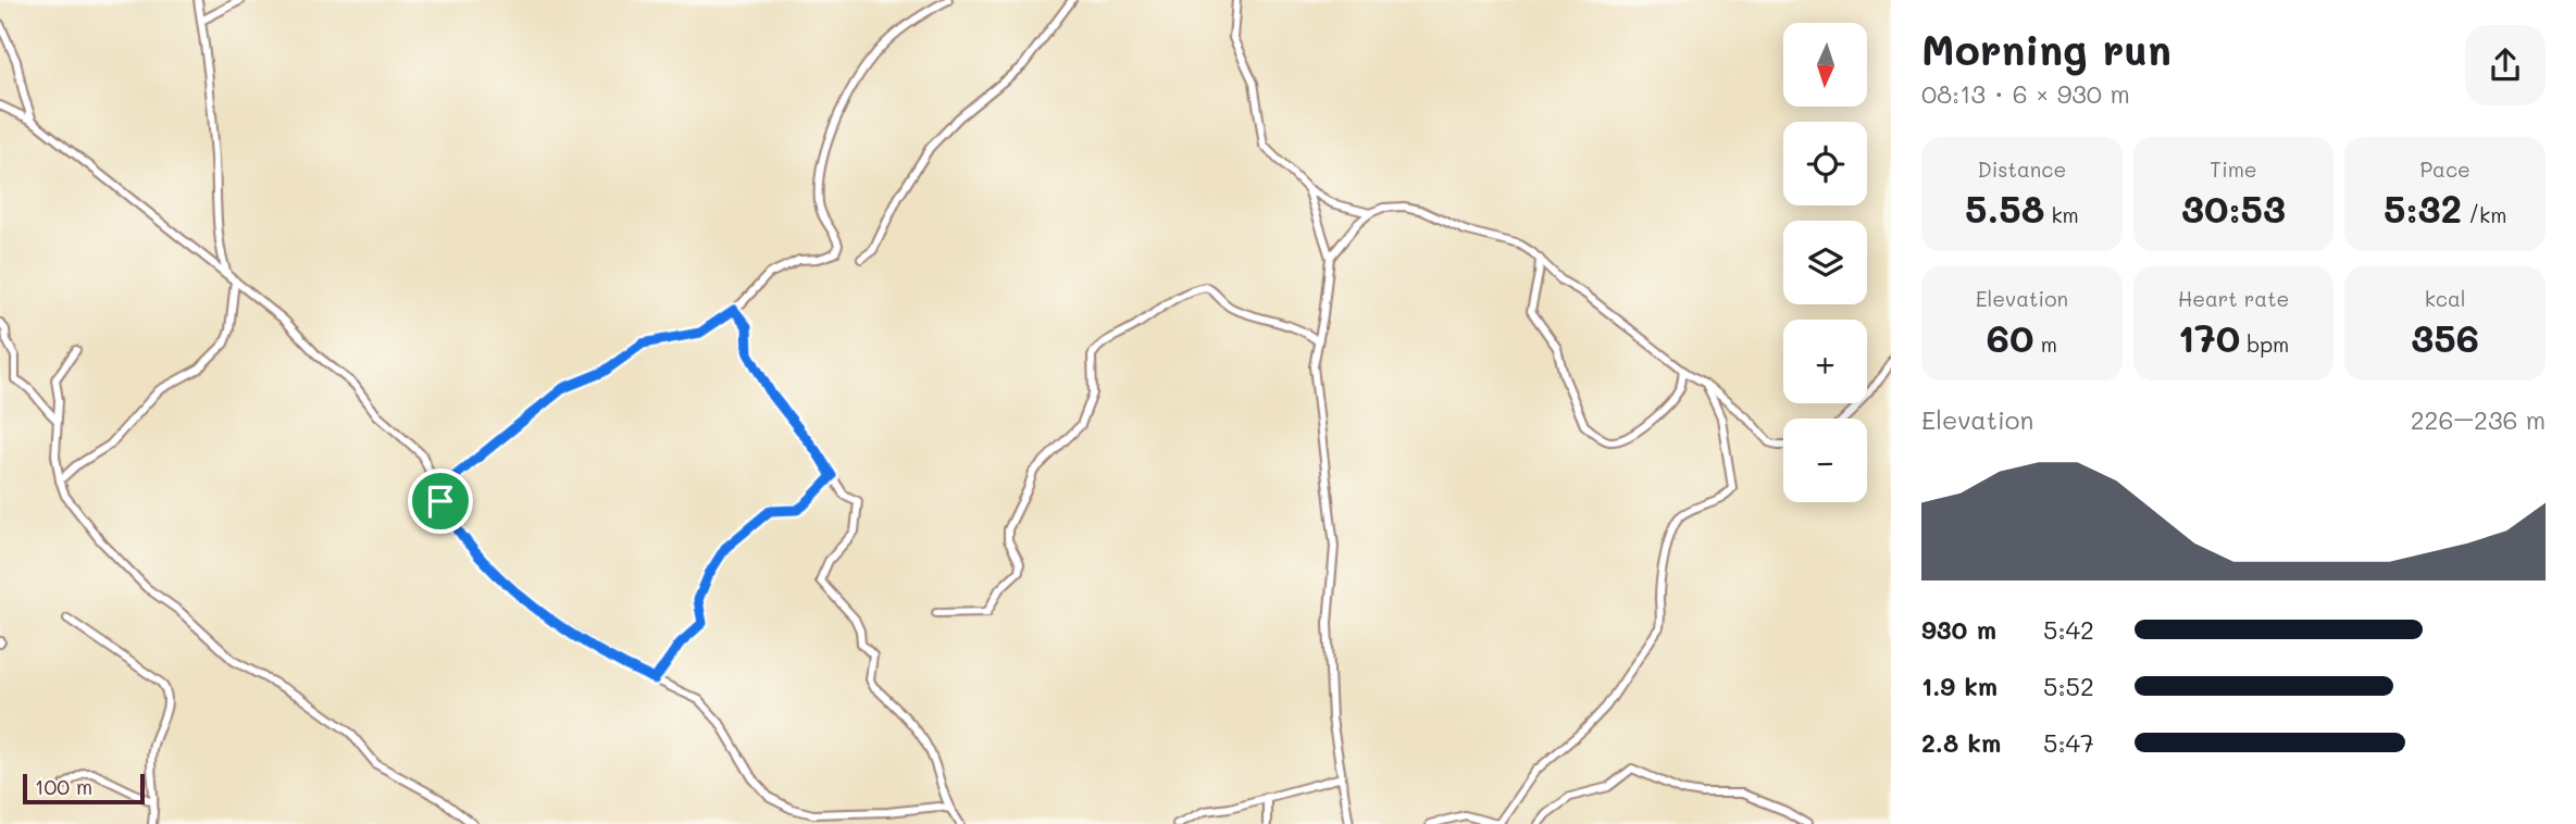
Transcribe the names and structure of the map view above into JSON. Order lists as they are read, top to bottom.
{
  "scale_bar": "100 m",
  "north": "bottom",
  "page": {
    "heading": ["Morning run", "08:13 · 6 × 930 m"],
    "map_buttons": ["+", "−"],
    "stats": [
      ["Distance", "5.58 km"],
      ["Time", "30:53"],
      ["Pace", "5:32 /km"],
      ["Elevation", "60 m"],
      ["Heart rate", "170 bpm"],
      ["kcal", "356"]
    ],
    "chart": ["Elevation", "226–236 m"],
    "list": [
      {
        "name": "930 m",
        "note": "5:42"
      },
      {
        "name": "1.9 km",
        "note": "5:52"
      },
      {
        "name": "2.8 km",
        "note": "5:47"
      }
    ],
    "scale": "100 m"
  }
}
